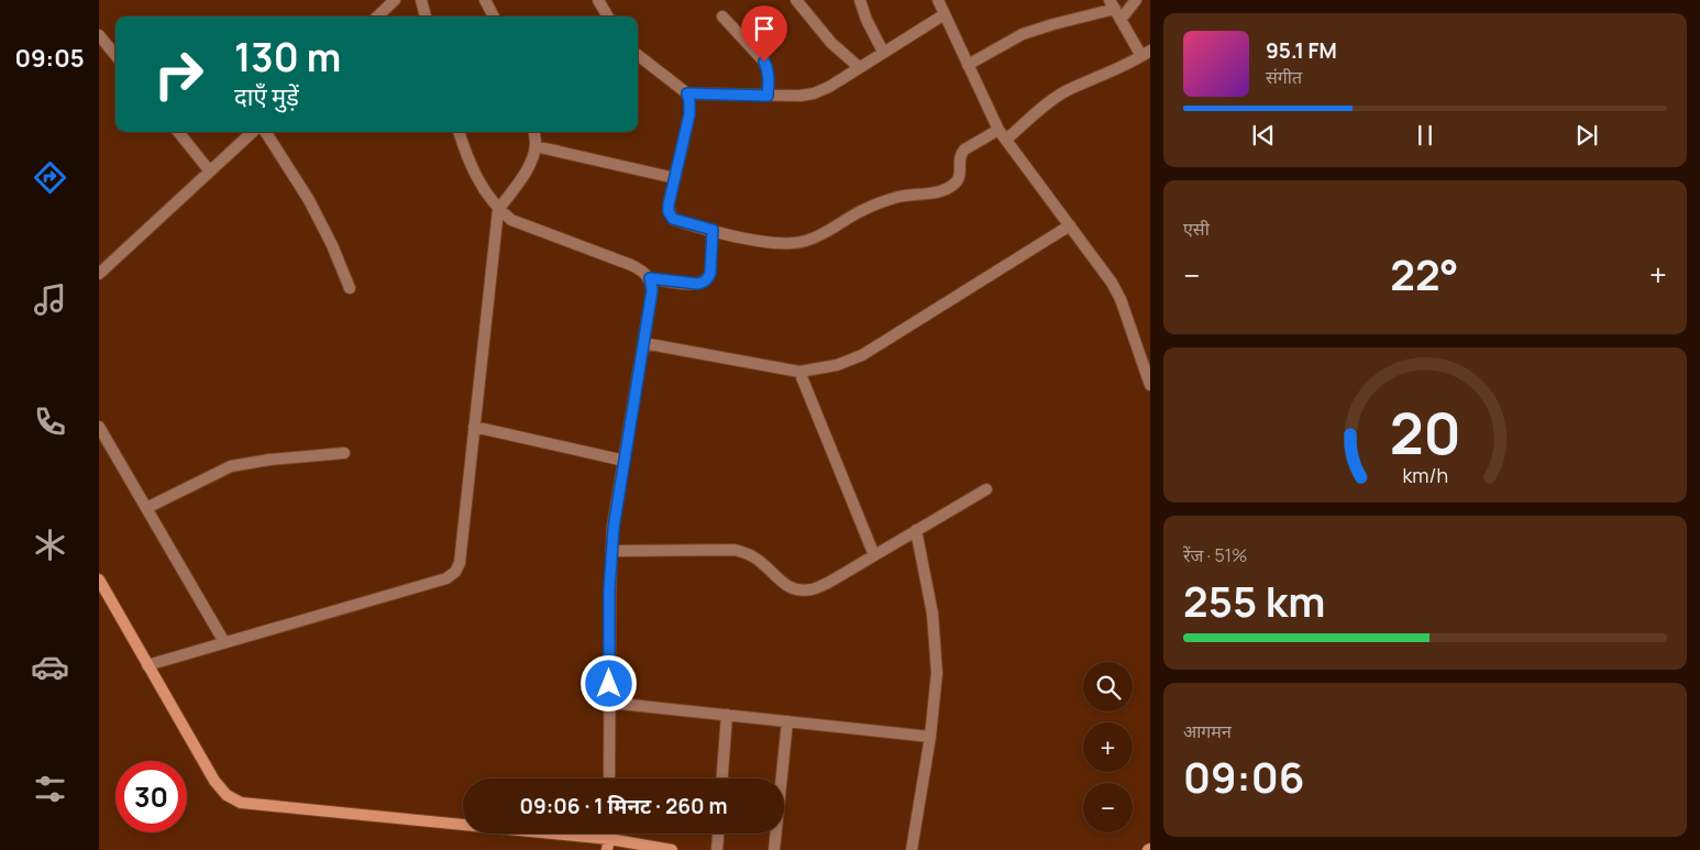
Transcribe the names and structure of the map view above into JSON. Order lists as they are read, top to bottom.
{
  "page": {
    "tabs": "09:05",
    "turn": ["130 m", "दाएँ मुड़ें"],
    "song": ["95.1 FM", "संगीत"],
    "tile": [
      "एसी",
      ["रेंज · 51%", "255 km"],
      ["आगमन", "09:06"]
    ],
    "heat": ["−", "22°", "+"],
    "map_buttons": ["+", "−"],
    "limit": "30",
    "trip": "09:06 · 1 मिनट · 260 m",
    "gauge": ["20", "km/h"]
  }
}
